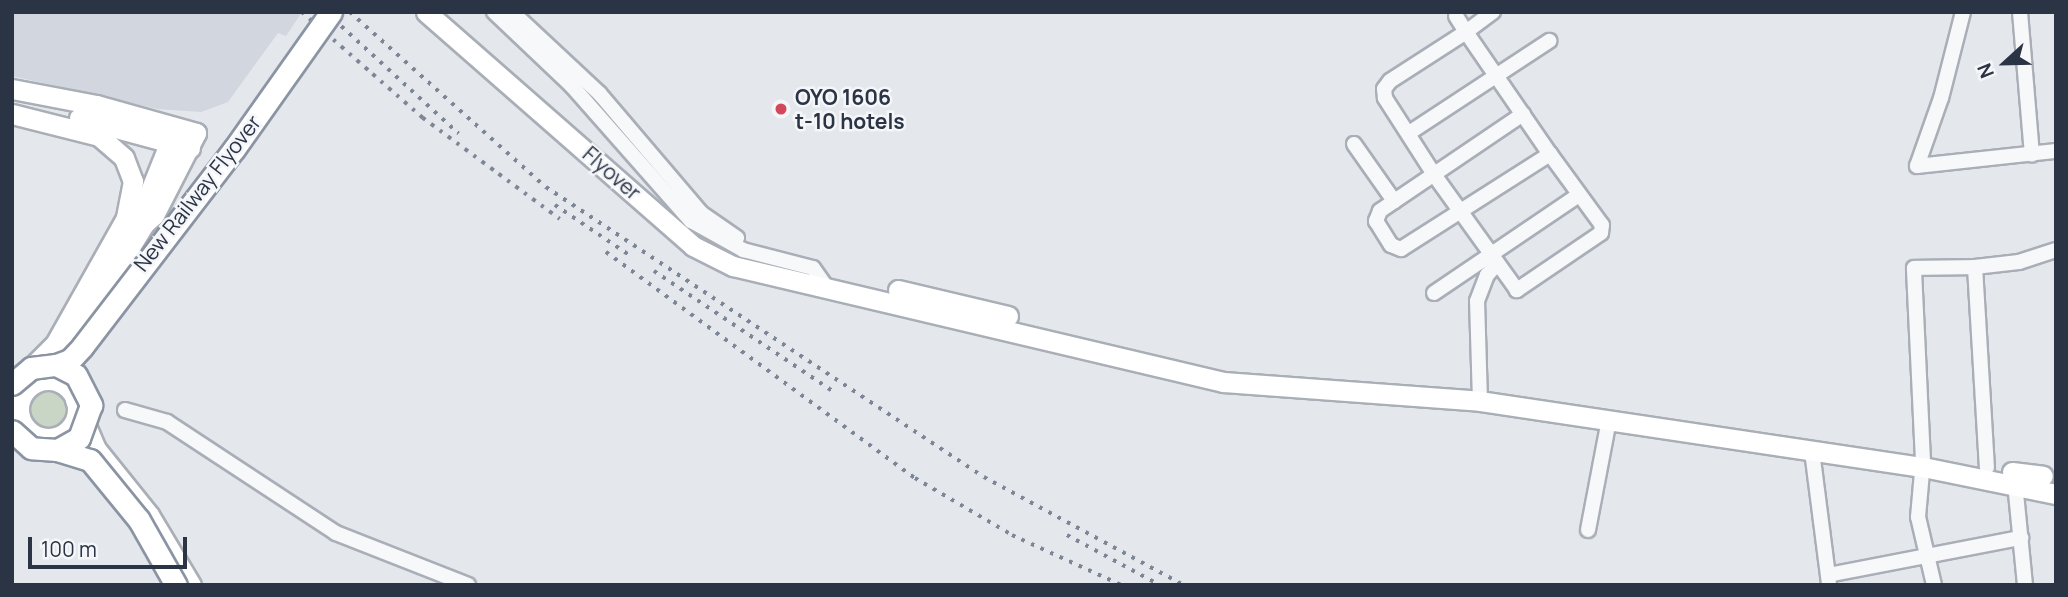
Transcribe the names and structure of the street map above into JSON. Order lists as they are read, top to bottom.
{
  "streets": {
    "highway": ["New Railway Flyover"],
    "main road": ["Flyover"]
  },
  "places": ["OYO 1606 t-10 hotels"],
  "scale_bar": "100 m",
  "north": "left"
}
